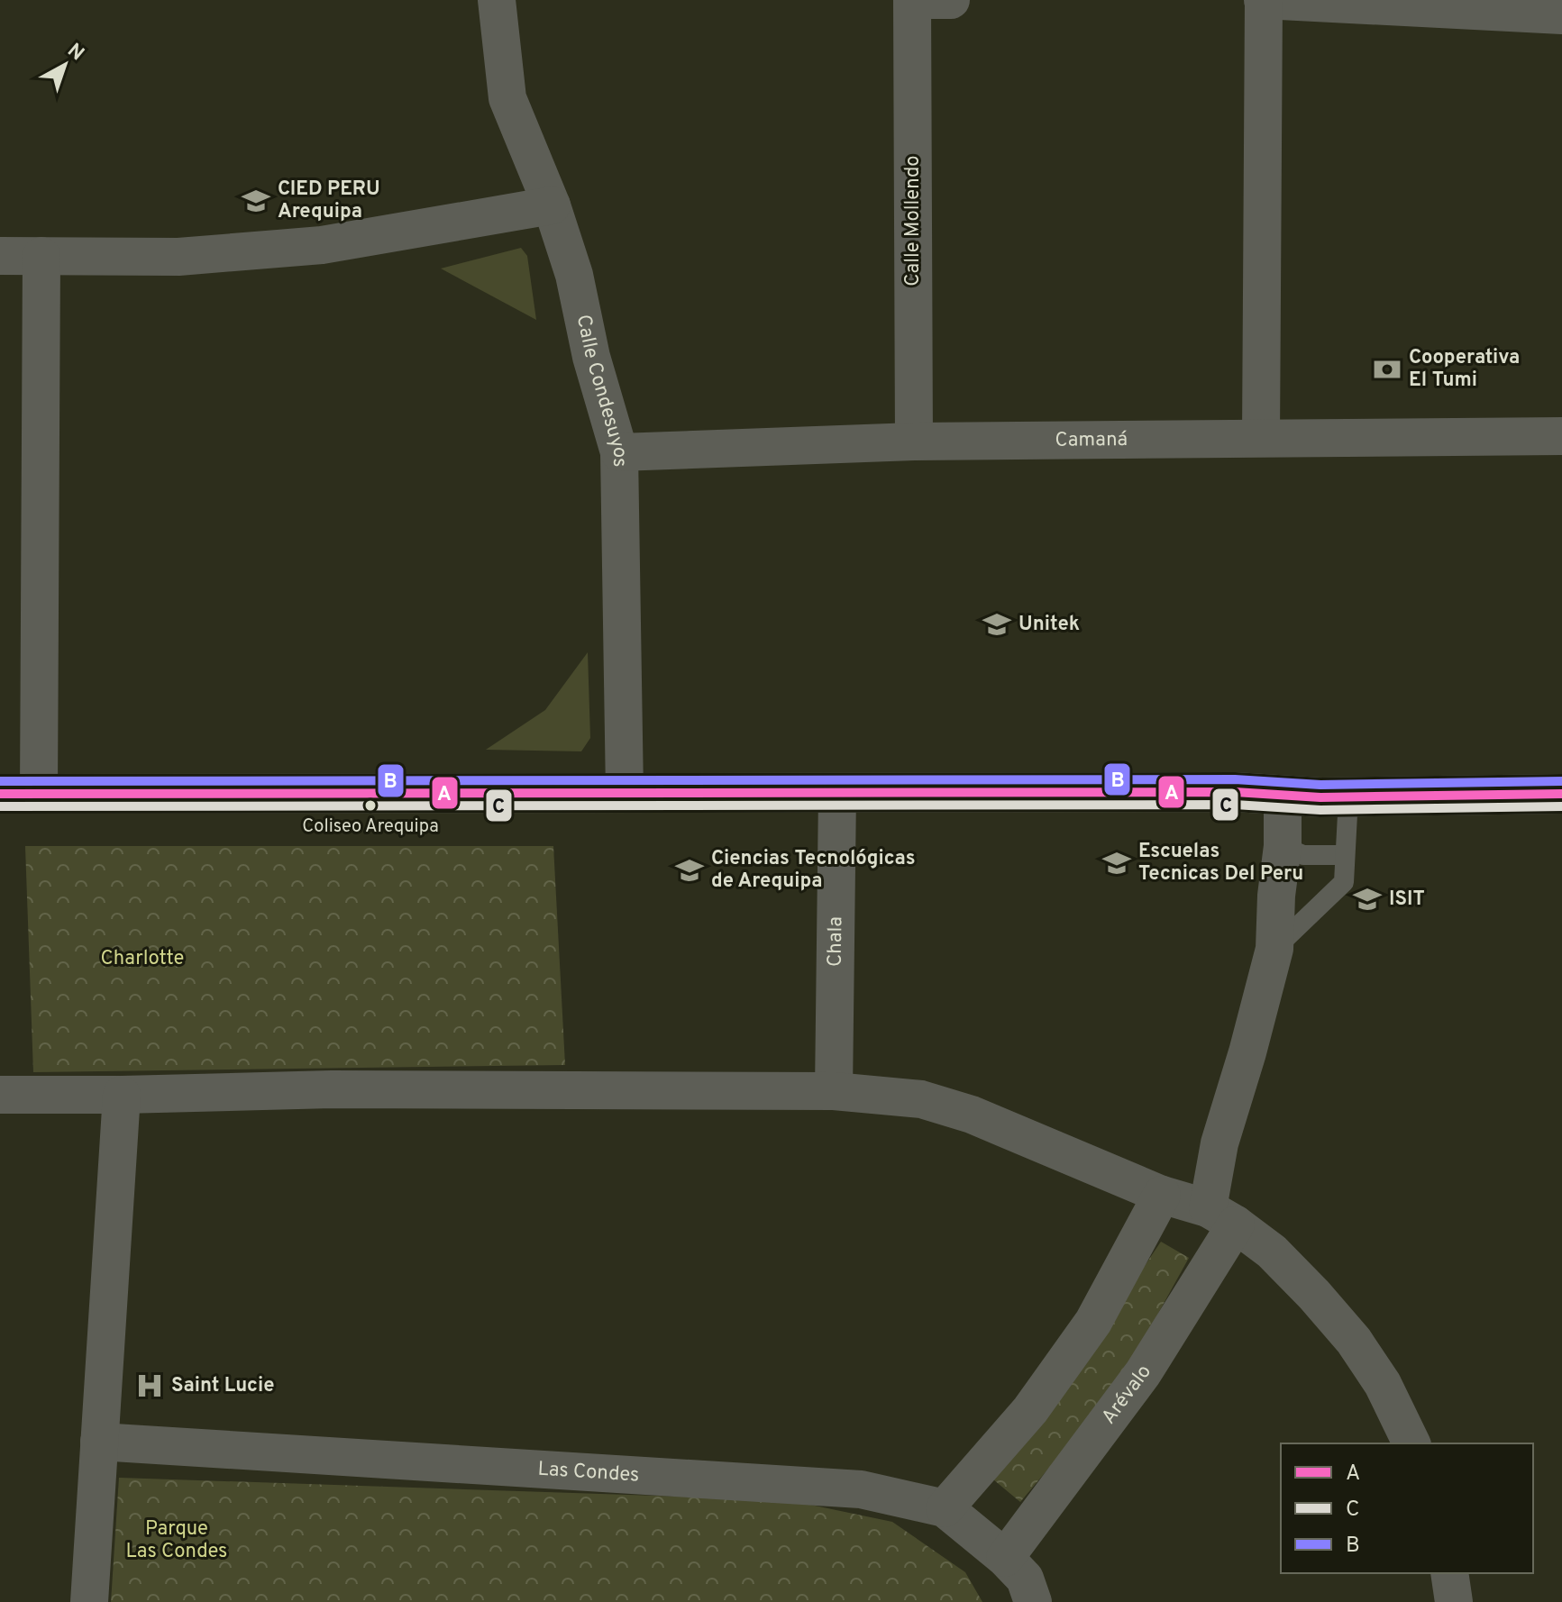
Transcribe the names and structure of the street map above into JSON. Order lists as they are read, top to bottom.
{
  "streets": {
    "street": [
      "Calle Mollendo",
      "Calle Condesuyos",
      "Camaná",
      "Chala",
      "Arévalo",
      "Las Condes"
    ]
  },
  "crossings": [
    ["Calle Mollendo", "Camaná"],
    ["Calle Condesuyos", "Camaná"],
    ["Arévalo", "Las Condes"]
  ],
  "parks": ["Charlotte", "Parque Las Condes"],
  "places": {
    "school or university": [
      "CIED PERU Arequipa",
      "Unitek",
      "Escuelas Tecnicas Del Peru",
      "Ciencias Tecnológicas de Arequipa",
      "ISIT"
    ],
    "bank": ["Cooperativa El Tumi"],
    "other": ["Coliseo Arequipa"],
    "hospital": ["Saint Lucie"]
  },
  "lines": ["transit line B", "transit line A", "transit line C"],
  "legend": ["A", "C", "B"],
  "north": "top right"
}
